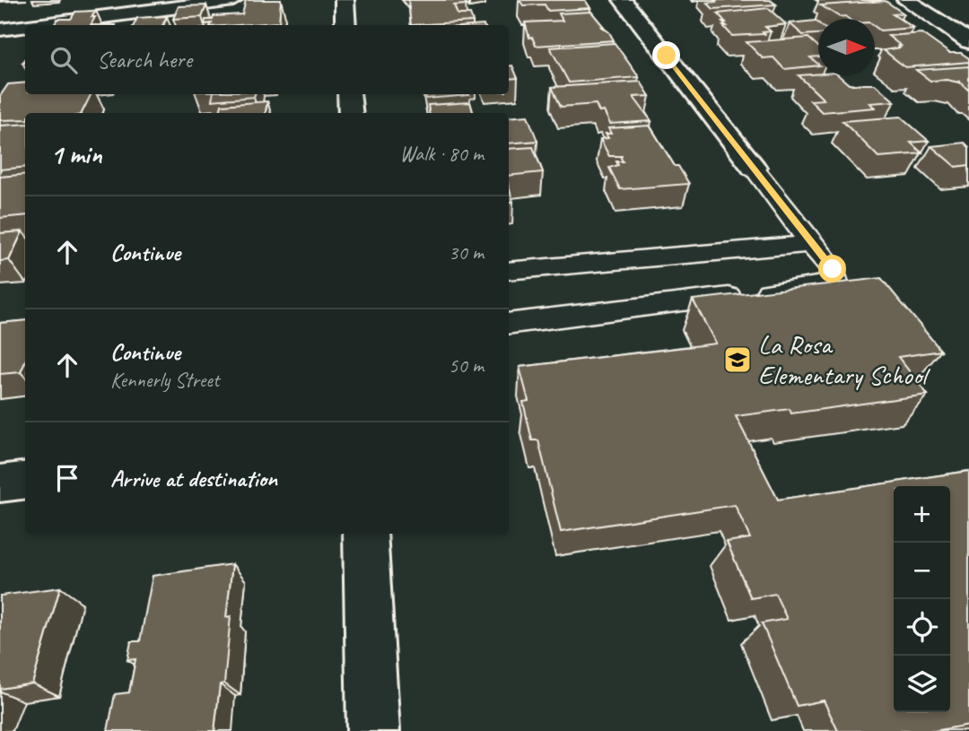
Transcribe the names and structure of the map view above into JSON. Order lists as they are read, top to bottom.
{
  "places": {
    "school or university": ["La Rosa Elementary School"]
  },
  "north": "right",
  "page": {
    "search": "Search here",
    "heading": ["1 min", "Walk · 80 m"],
    "list": [
      ["Continue", "30 m"],
      ["Continue", "Kennerly Street", "50 m"],
      "Arrive at destination"
    ],
    "map_buttons": ["+", "−"]
  }
}
